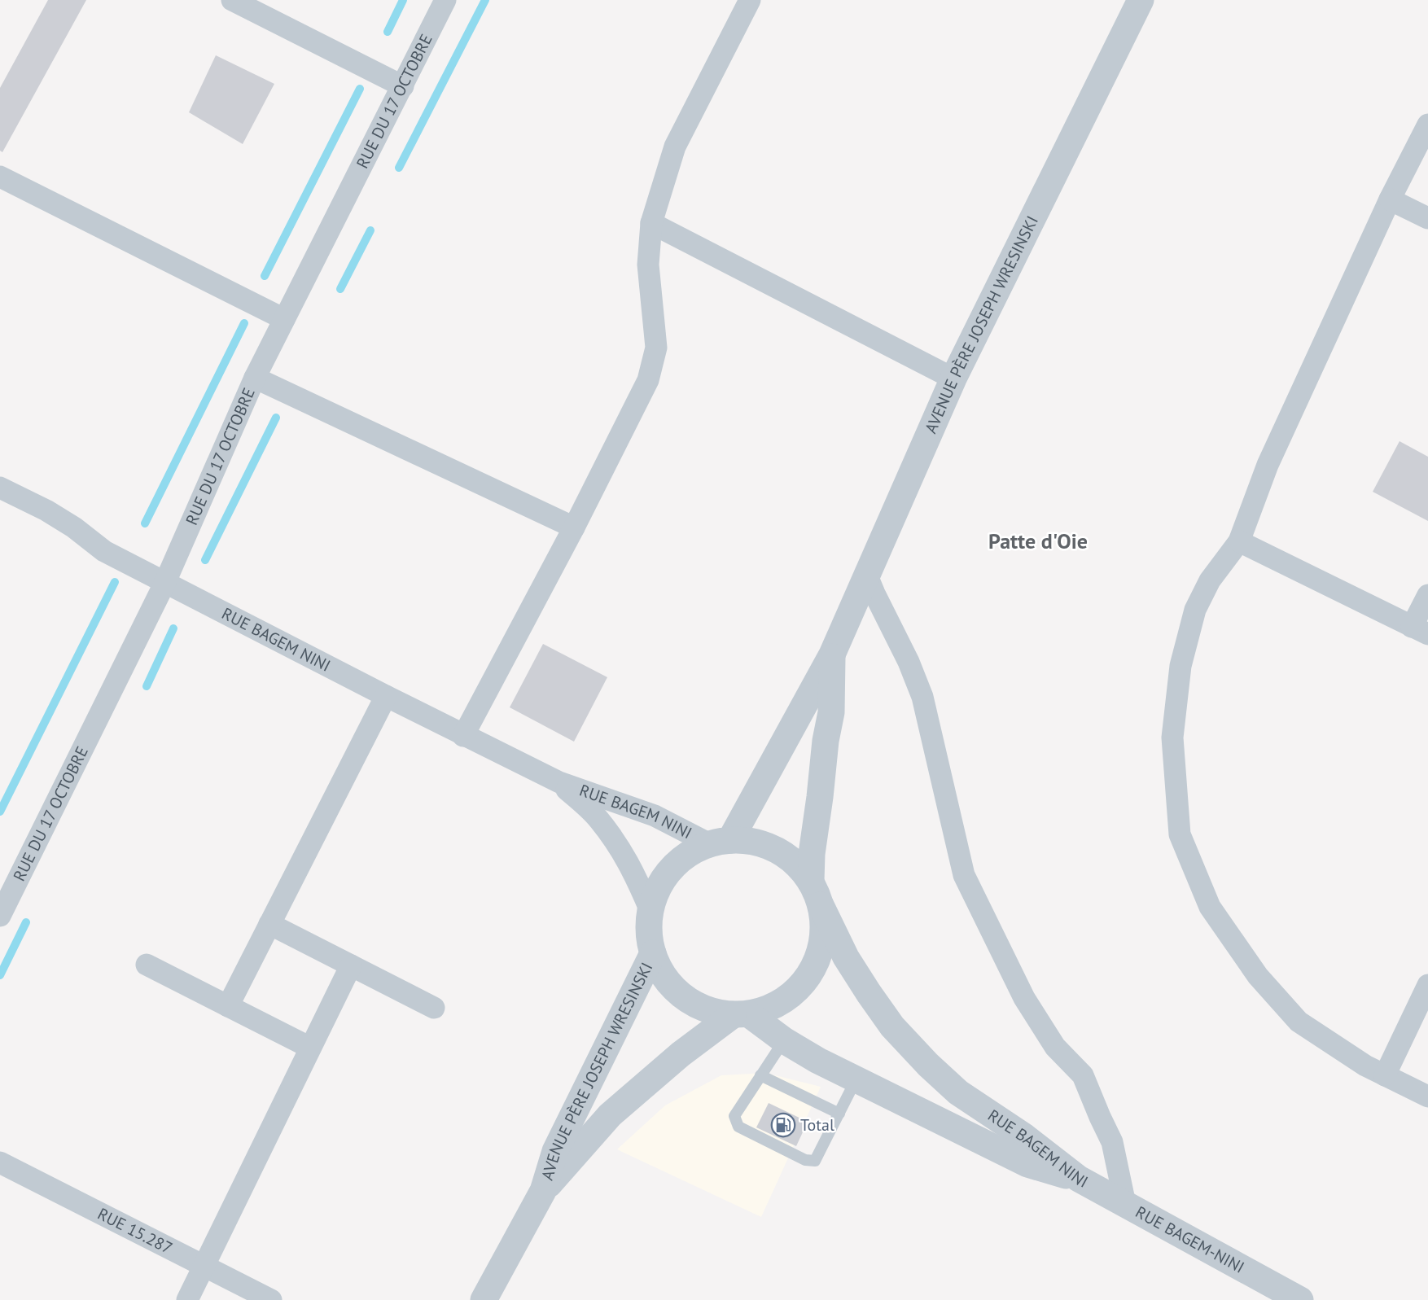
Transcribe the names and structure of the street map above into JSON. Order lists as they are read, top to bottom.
{
  "streets": {
    "street": [
      "RUE DU 17 OCTOBRE",
      "AVENUE PÈRE JOSEPH WRESINSKI",
      "RUE BAGEM NINI",
      "RUE 15.287",
      "RUE BAGEM-NINI"
    ]
  },
  "crossings": [
    ["RUE DU 17 OCTOBRE", "RUE BAGEM NINI"],
    ["AVENUE PÈRE JOSEPH WRESINSKI", "RUE BAGEM NINI"],
    ["RUE BAGEM NINI", "RUE BAGEM-NINI"]
  ],
  "districts": ["Patte d'Oie"],
  "places": {
    "fuel station": ["Total"]
  }
}
